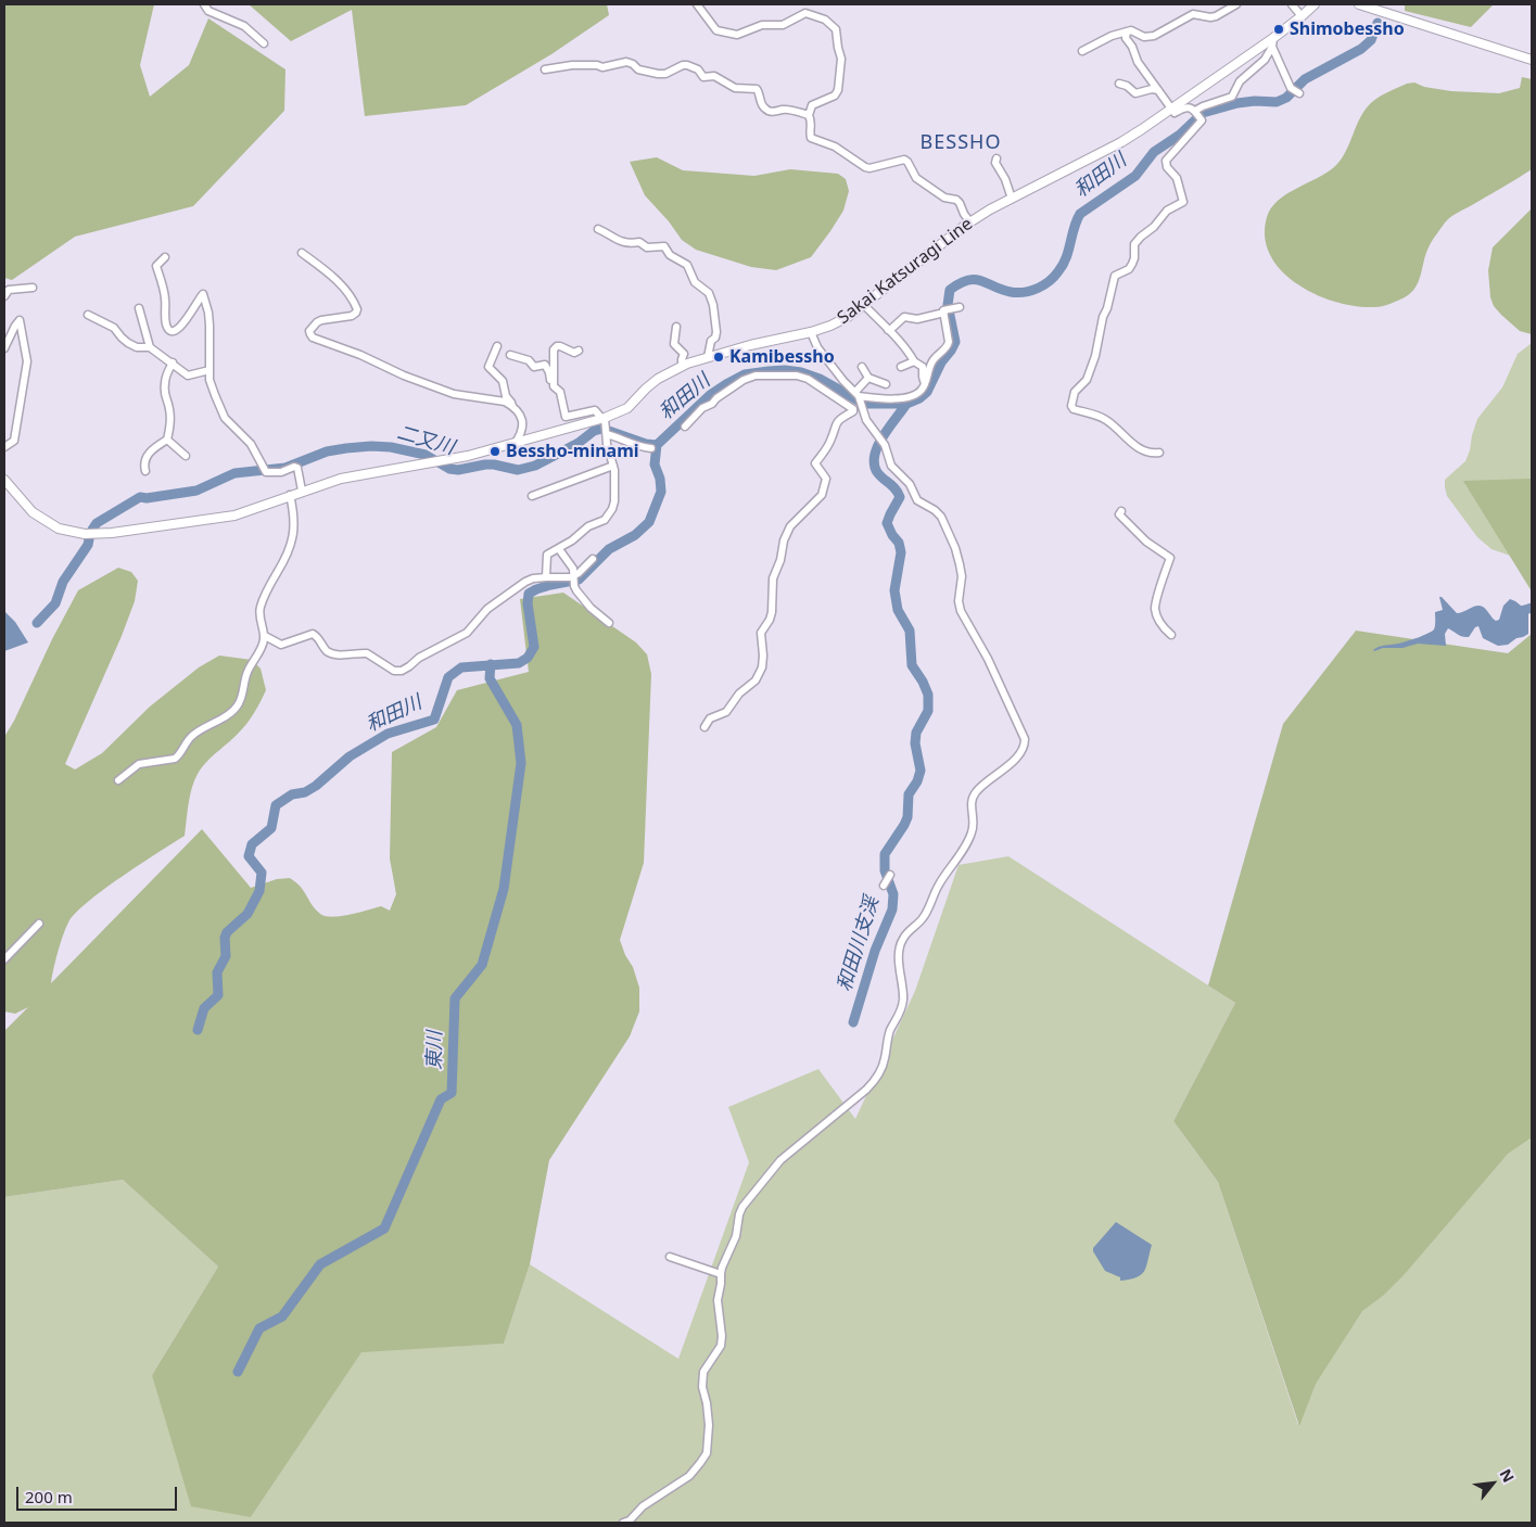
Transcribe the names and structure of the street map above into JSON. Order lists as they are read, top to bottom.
{
  "streets": {
    "main road": ["Sakai Katsuragi Line"]
  },
  "districts": ["BESSHO"],
  "water": [
    "和田川",
    "二又川",
    "和田川支渓",
    "東川"
  ],
  "places": ["Shimobessho", "Kamibessho", "Bessho-minami"],
  "scale_bar": "200 m",
  "north": "top right"
}
